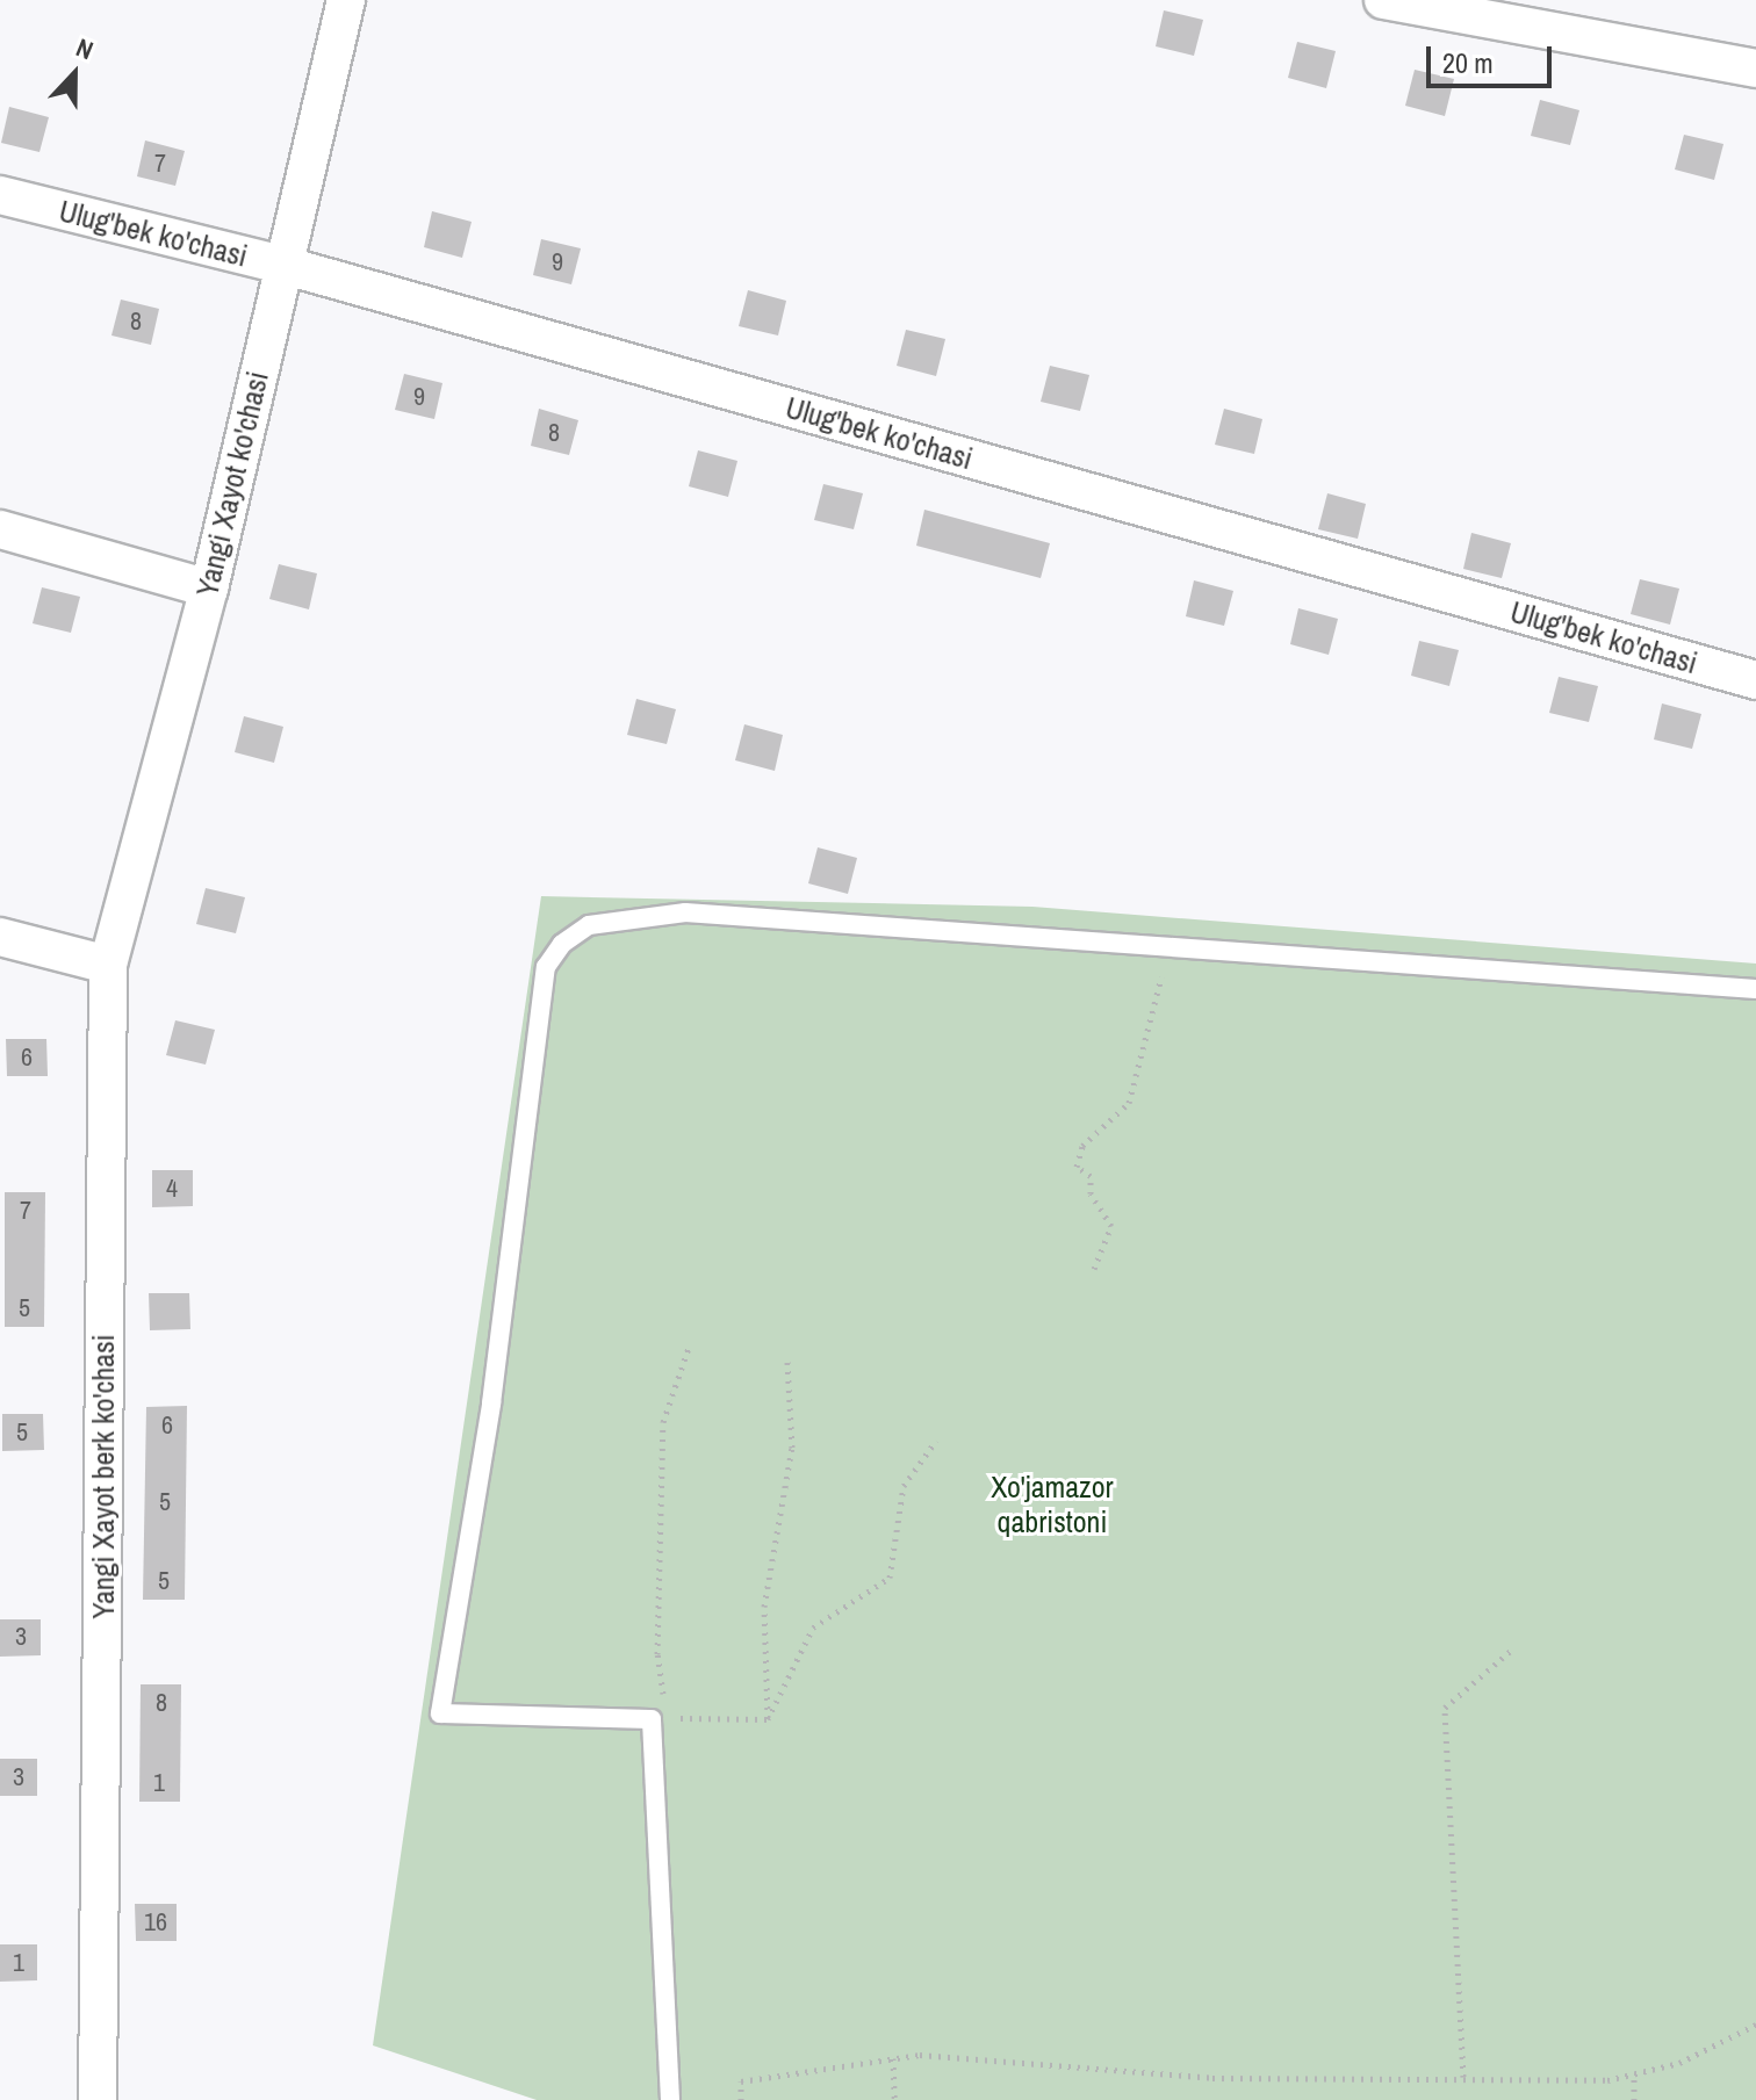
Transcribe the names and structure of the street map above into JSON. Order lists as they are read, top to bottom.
{
  "streets": {
    "street": ["Ulug'bek ko'chasi", "Yangi Xayot ko'chasi", "Yangi Xayot berk ko'chasi"]
  },
  "crossings": [
    ["Ulug'bek ko'chasi", "Yangi Xayot ko'chasi"],
    ["Yangi Xayot ko'chasi", "Yangi Xayot berk ko'chasi"]
  ],
  "parks": ["Xo'jamazor qabristoni"],
  "house_numbers": [
    "7",
    "9",
    "8",
    "9",
    "8",
    "6",
    "4",
    "7",
    "5",
    "6",
    "5",
    "5",
    "5",
    "3",
    "8",
    "3",
    "1",
    "16",
    "1"
  ],
  "scale_bar": "20 m",
  "north": "top"
}
